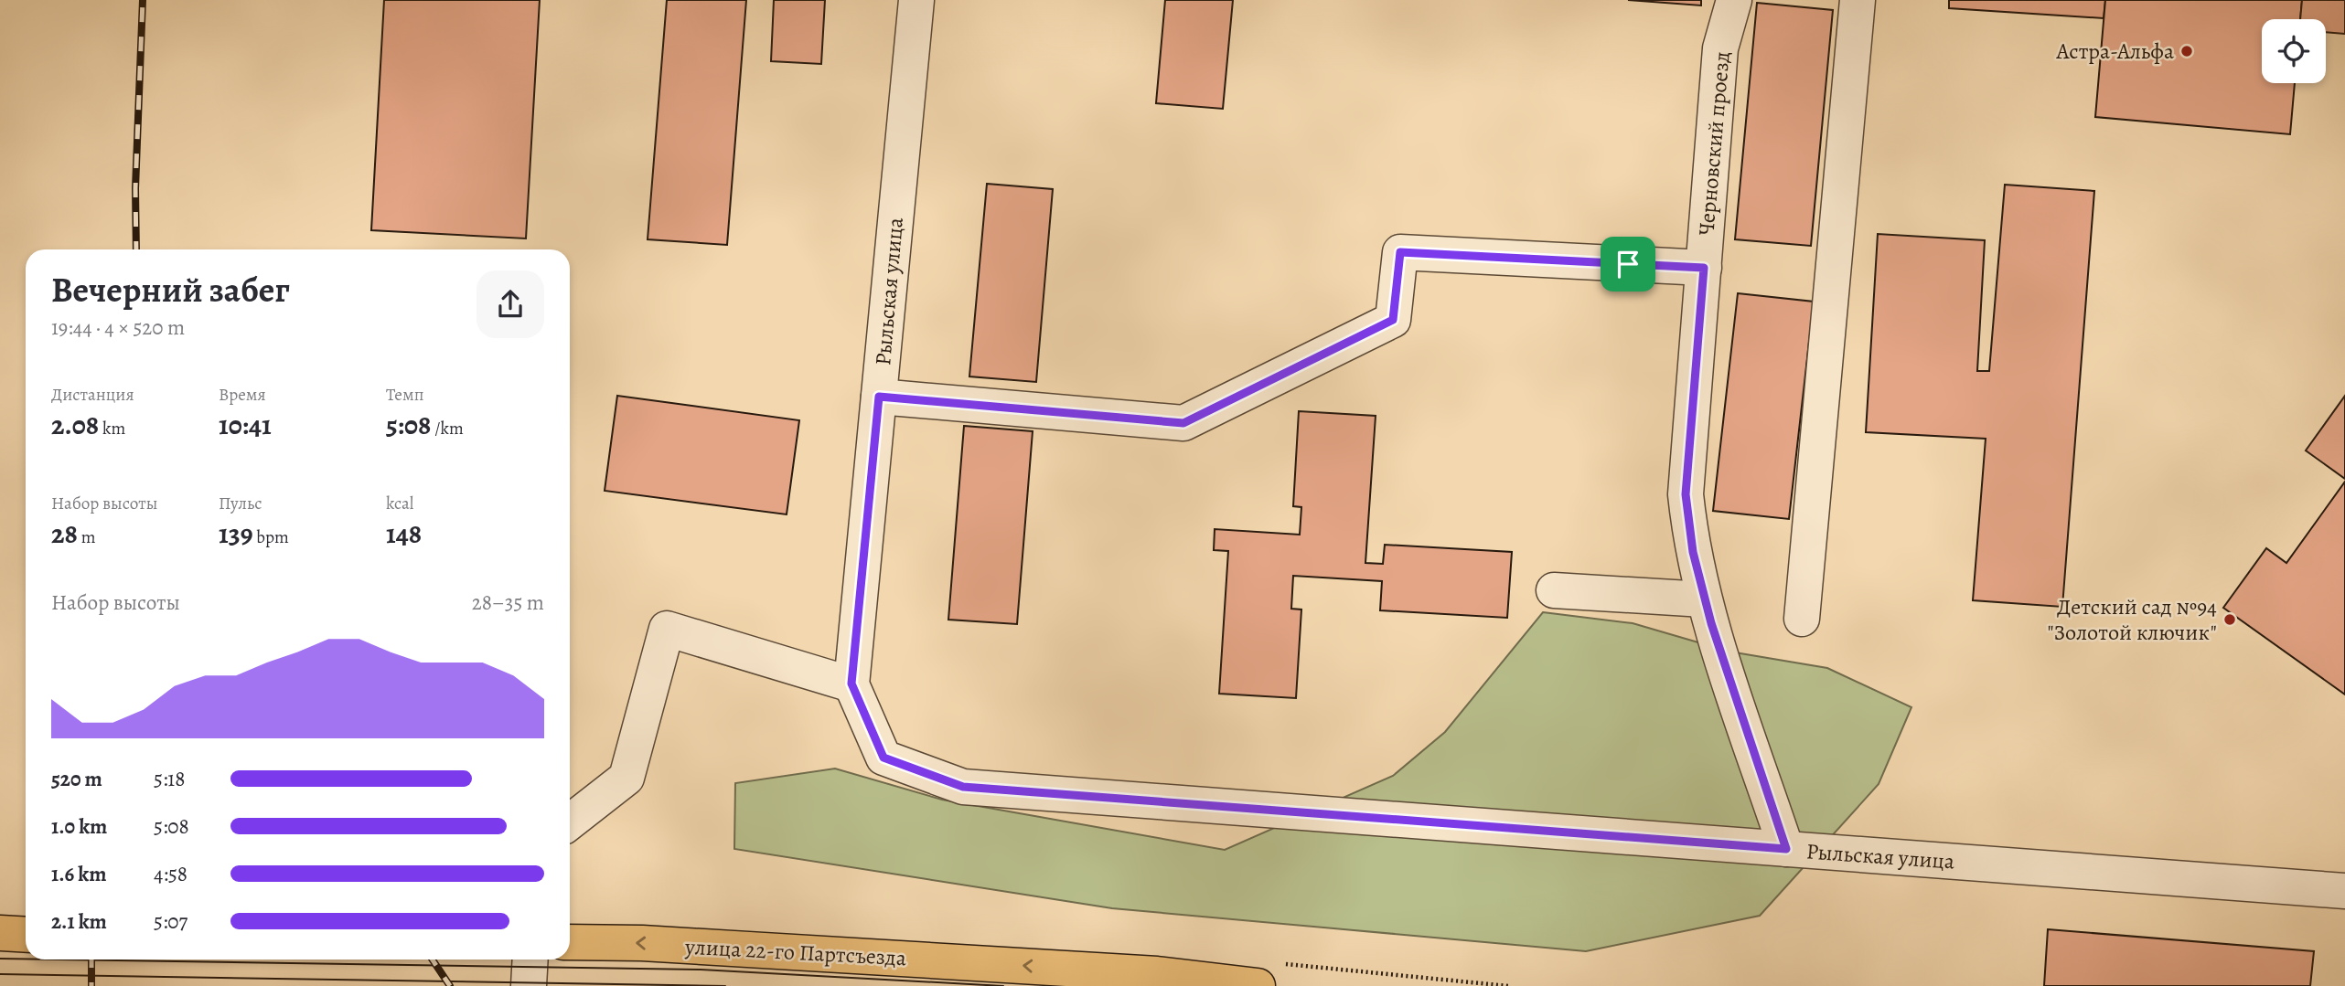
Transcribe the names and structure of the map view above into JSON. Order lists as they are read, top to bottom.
{
  "streets": {
    "main road": ["улица 22-го Партсъезда"],
    "street": ["Черновский проезд", "Рыльская улица"]
  },
  "crossings": [
    ["Черновский проезд", "Рыльская улица"]
  ],
  "one_way": ["улица 22-го Партсъезда"],
  "places": ["Астра-Альфа", "Детский сад №94 \"Золотой ключик\""],
  "page": {
    "heading": ["Вечерний забег", "19:44 · 4 × 520 m"],
    "stats": [
      ["Дистанция", "2.08 km"],
      ["Время", "10:41"],
      ["Темп", "5:08 /km"],
      ["Набор высоты", "28 m"],
      ["Пульс", "139 bpm"],
      ["kcal", "148"]
    ],
    "chart": ["Набор высоты", "28–35 m"],
    "list": [
      {
        "name": "520 m",
        "note": "5:18"
      },
      {
        "name": "1.0 km",
        "note": "5:08"
      },
      {
        "name": "1.6 km",
        "note": "4:58"
      },
      {
        "name": "2.1 km",
        "note": "5:07"
      }
    ]
  }
}
